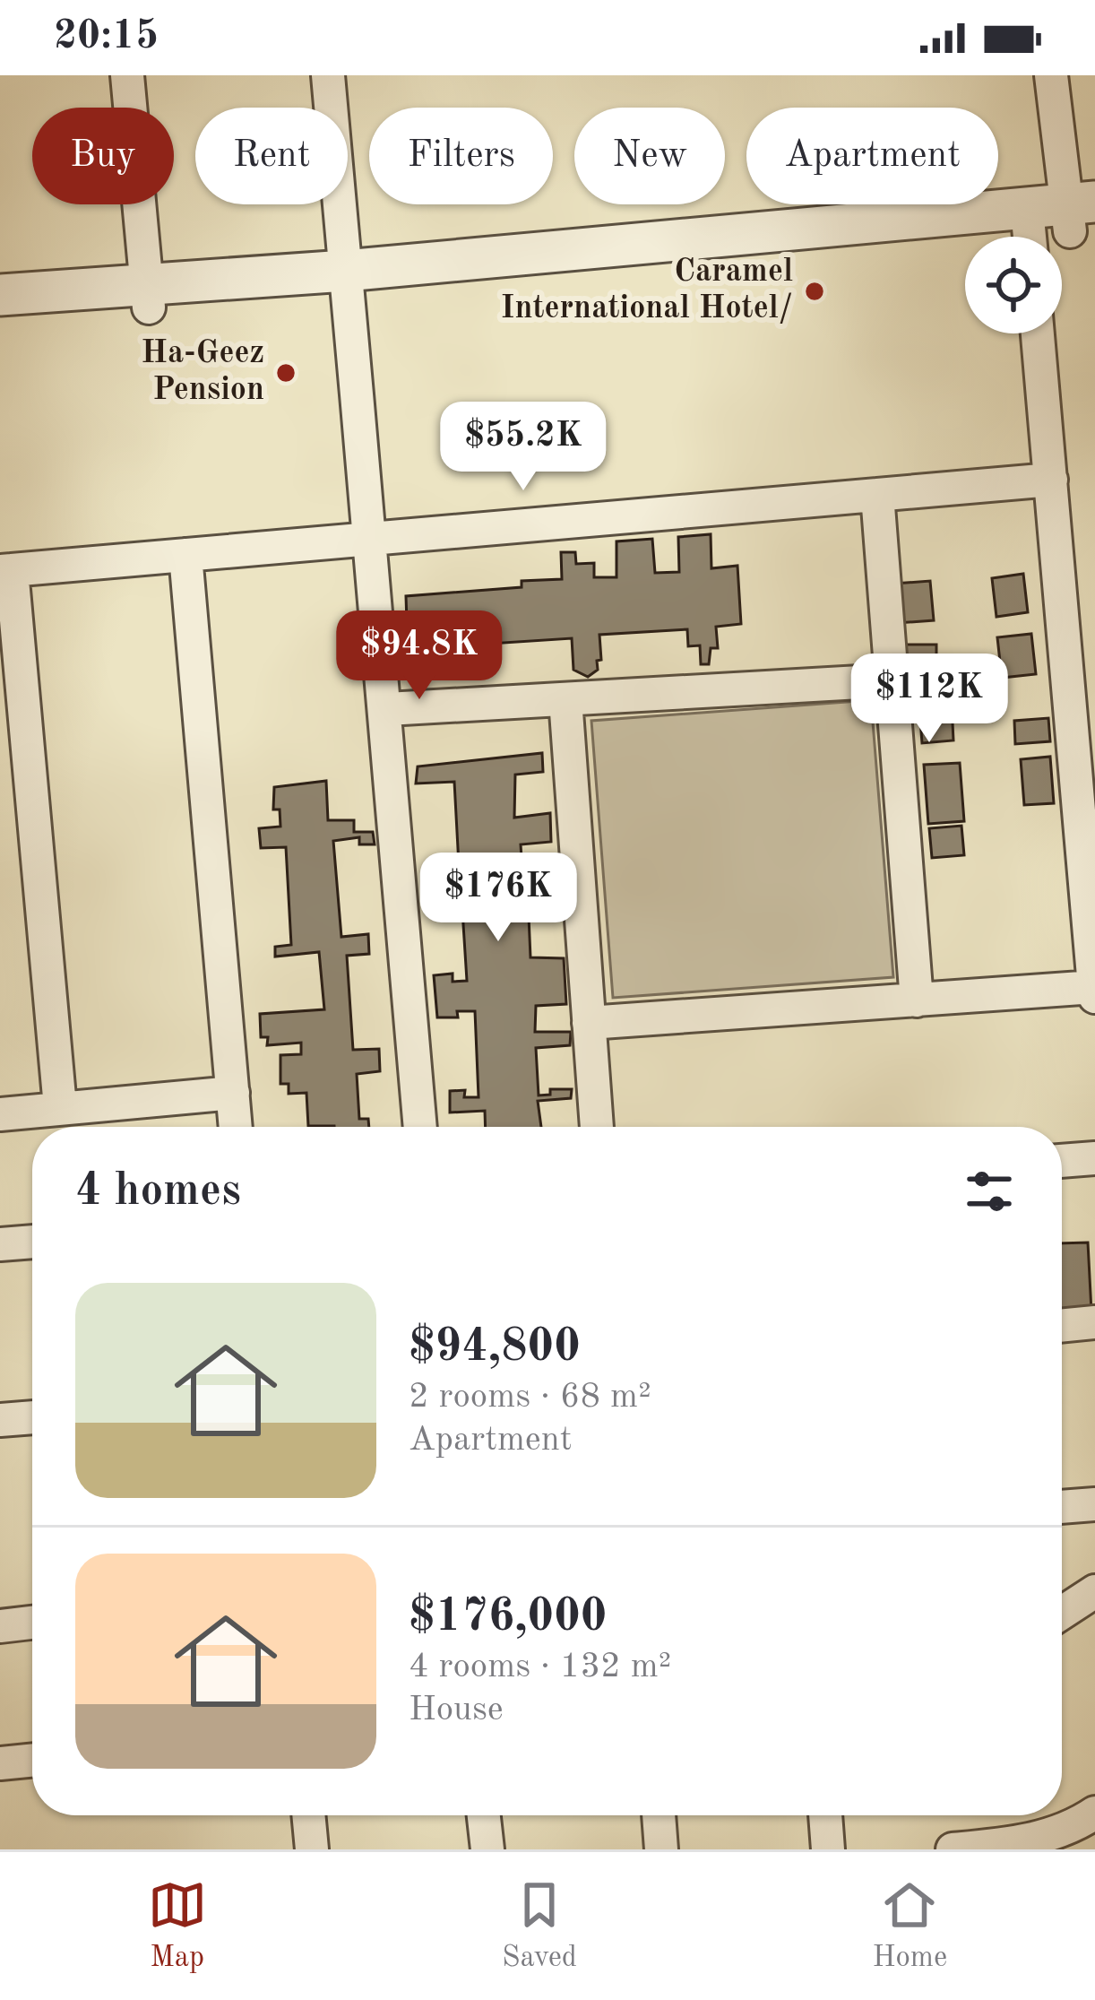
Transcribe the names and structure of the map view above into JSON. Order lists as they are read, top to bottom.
{
  "places": ["Caramel International Hotel/", "Ha-Geez Pension"],
  "page": {
    "status": "20:15",
    "chip": [
      "Buy",
      "Rent",
      "Filters",
      "New",
      "Apartment"
    ],
    "price": [
      "$55.2K",
      "$94.8K",
      "$112K",
      "$176K"
    ],
    "heading": "4 homes",
    "list": [
      {
        "name": "$94,800",
        "note": "2 rooms · 68 m² · Apartment"
      },
      {
        "name": "$176,000",
        "note": "4 rooms · 132 m² · House"
      }
    ],
    "tabs": ["Map", "Saved", "Home"]
  }
}
